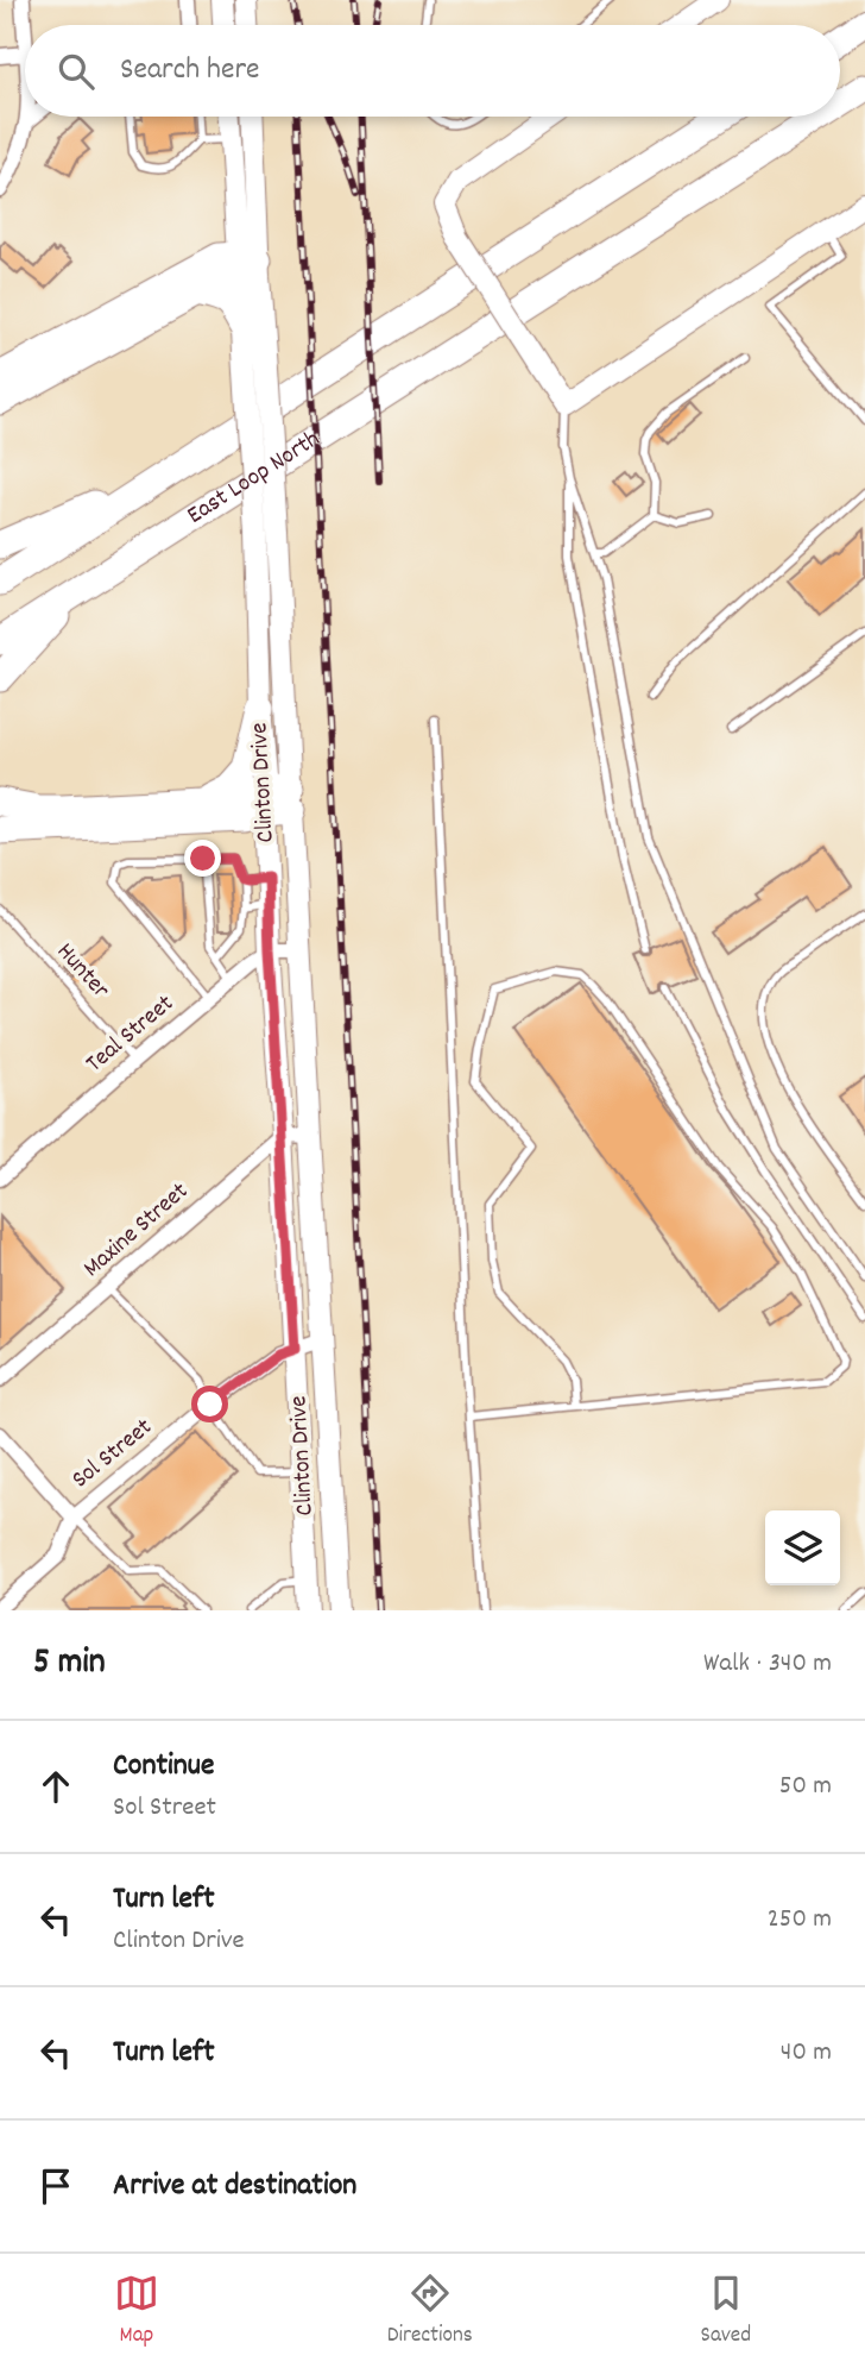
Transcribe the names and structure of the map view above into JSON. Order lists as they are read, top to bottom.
{
  "streets": {
    "highway": ["East Loop North"],
    "main road": ["Clinton Drive"],
    "street": ["Teal Street", "Maxine Street", "Sol Street"],
    "lane": ["Hunter"]
  },
  "crossings": [
    ["Clinton Drive", "Teal Street"],
    ["Clinton Drive", "Maxine Street"],
    ["Clinton Drive", "Sol Street"],
    ["Hunter", "Teal Street"]
  ],
  "page": {
    "search": "Search here",
    "heading": ["5 min", "Walk · 340 m"],
    "list": [
      ["Continue", "Sol Street", "50 m"],
      ["Turn left", "Clinton Drive", "250 m"],
      ["Turn left", "40 m"],
      "Arrive at destination"
    ],
    "nav": ["Map", "Directions", "Saved"]
  }
}
